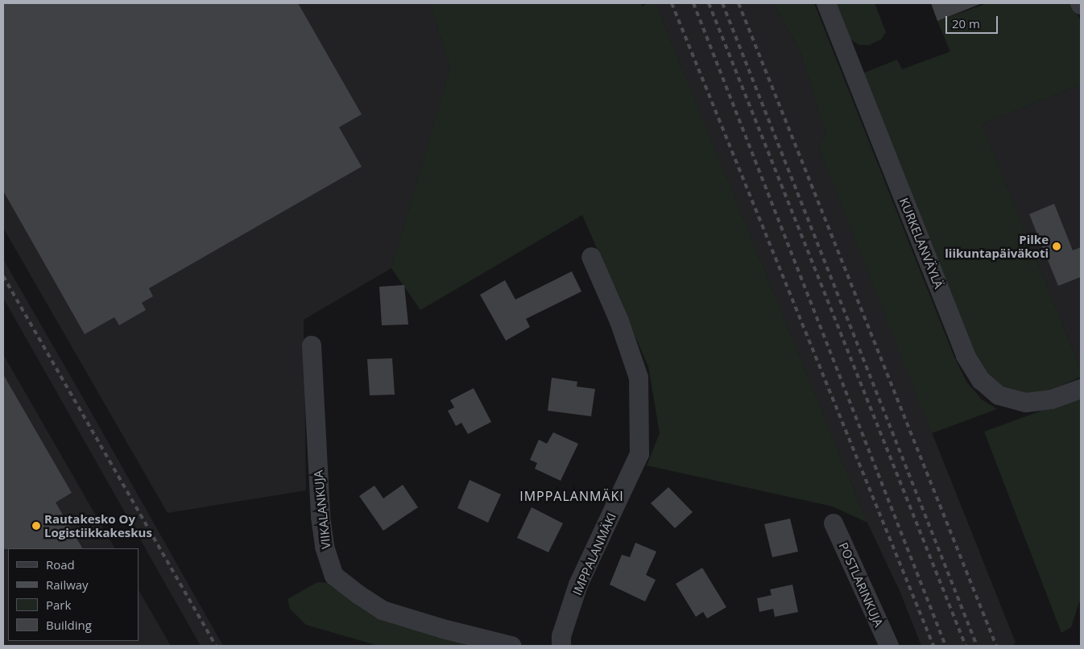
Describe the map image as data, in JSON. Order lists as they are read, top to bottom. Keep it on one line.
{"streets":{"street":["KURKELANVÄYLÄ","VIIKALANKUJA","IMPPALANMÄKI","POSTLARINKUJA"]},"districts":["IMPPALANMÄKI"],"places":["Pilke liikuntapäiväkoti","Rautakesko Oy Logistiikkakeskus"],"legend":["Road","Railway","Park","Building"],"scale_bar":"20 m"}
